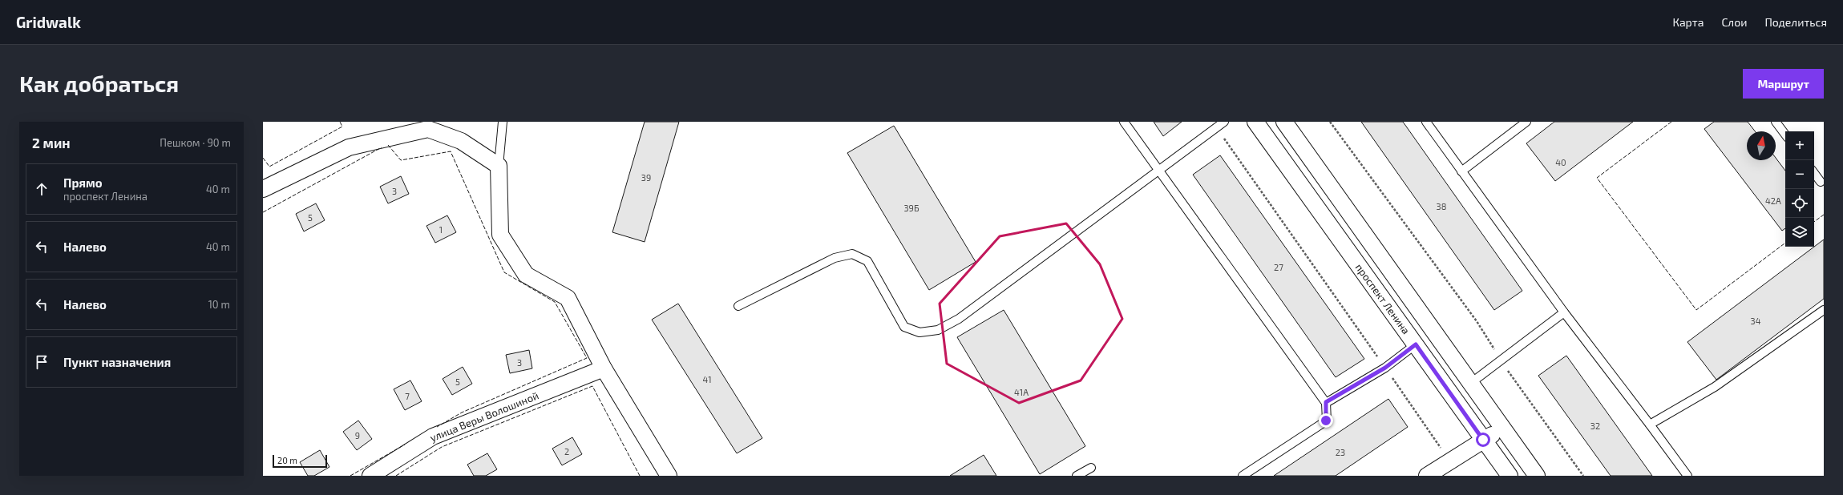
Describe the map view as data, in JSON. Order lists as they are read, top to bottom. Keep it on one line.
{"streets":{"street":["проспект Ленина","улица Веры Волошиной"]},"house_numbers":["40","39","3","42А","38","39Б","5","1","27","34","3","41","5","41А","7","32","9","2","23"],"scale_bar":"20 m","north":"top","page":{"header":"Gridwalk","nav":["Карта","Слои","Поделиться"],"buttons":"Маршрут","title":"Как добраться","heading":["2 мин","Пешком · 90 m"],"map_buttons":["+","−"],"list":[["Прямо","проспект Ленина","40 m"],["Налево","40 m"],["Налево","10 m"],"Пункт назначения"],"scale":"20 m"}}
